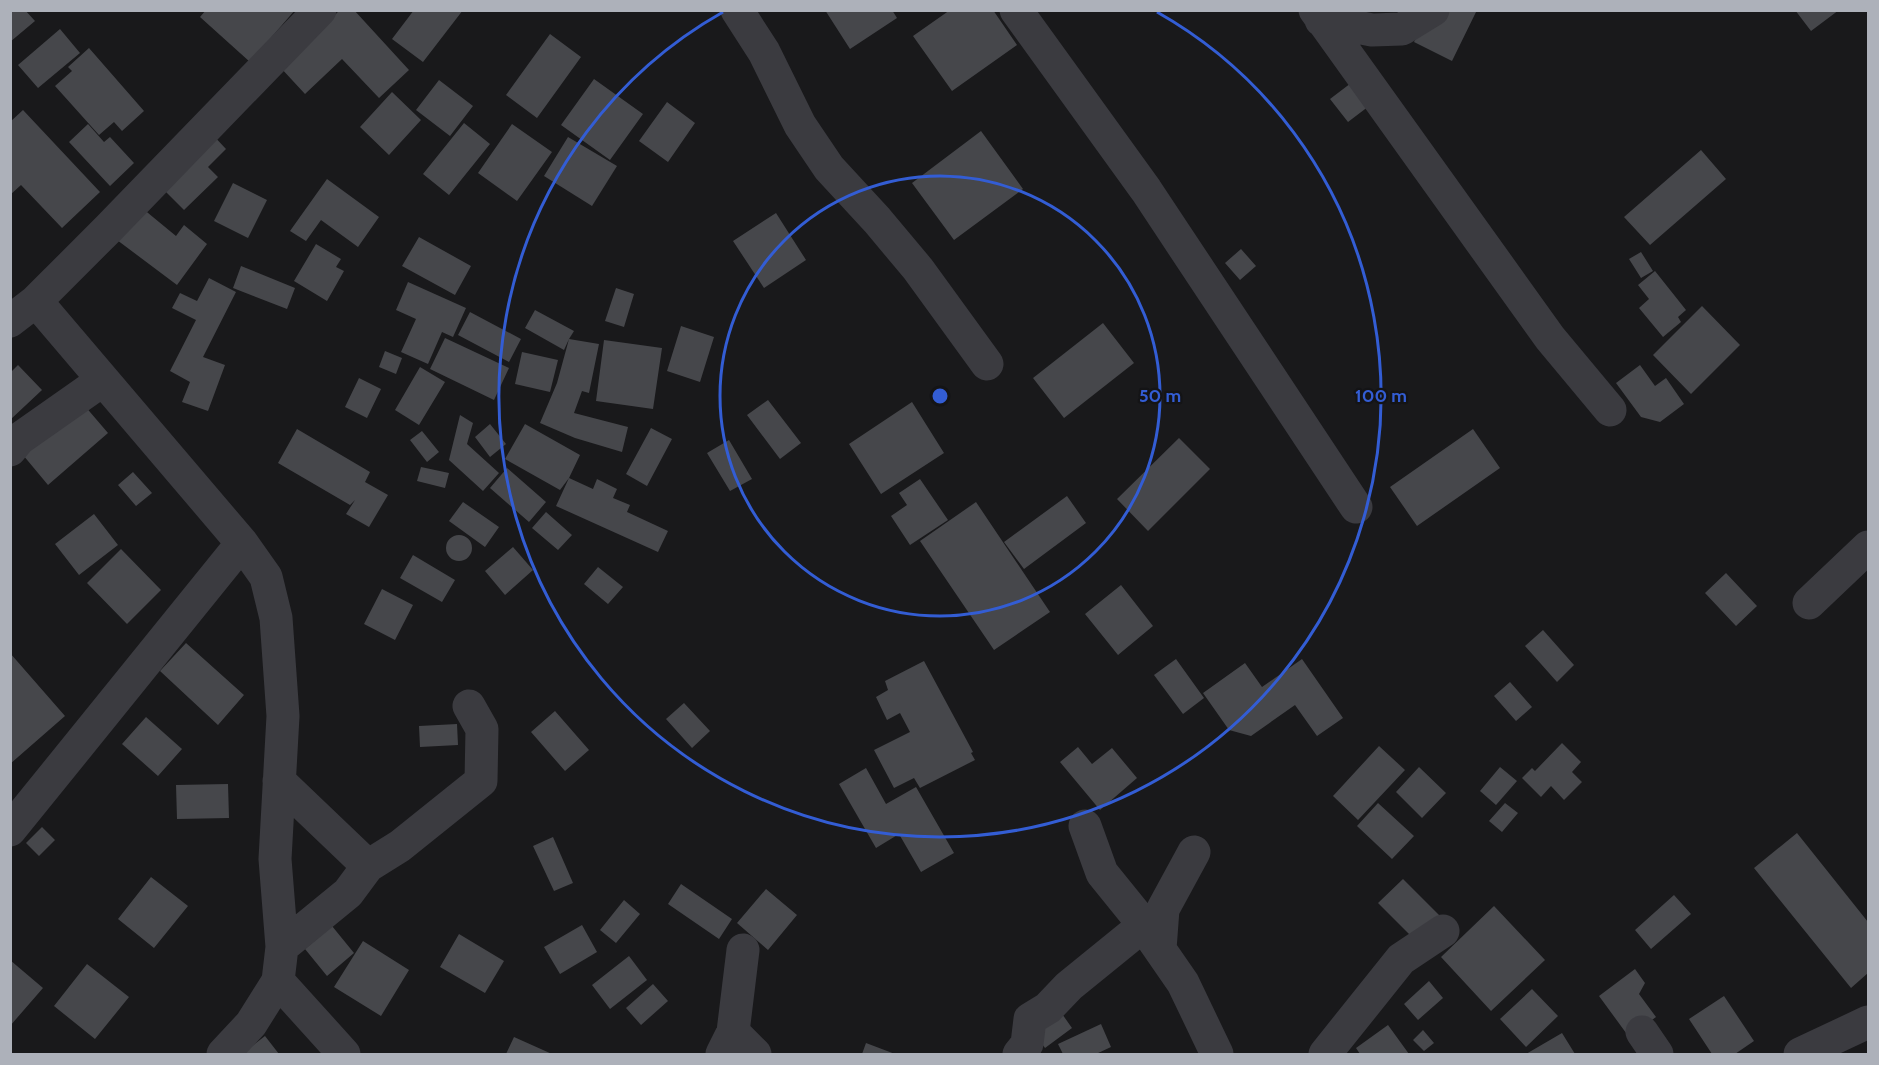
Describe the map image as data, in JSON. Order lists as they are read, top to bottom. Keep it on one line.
{"rings":["50 m","100 m"]}
